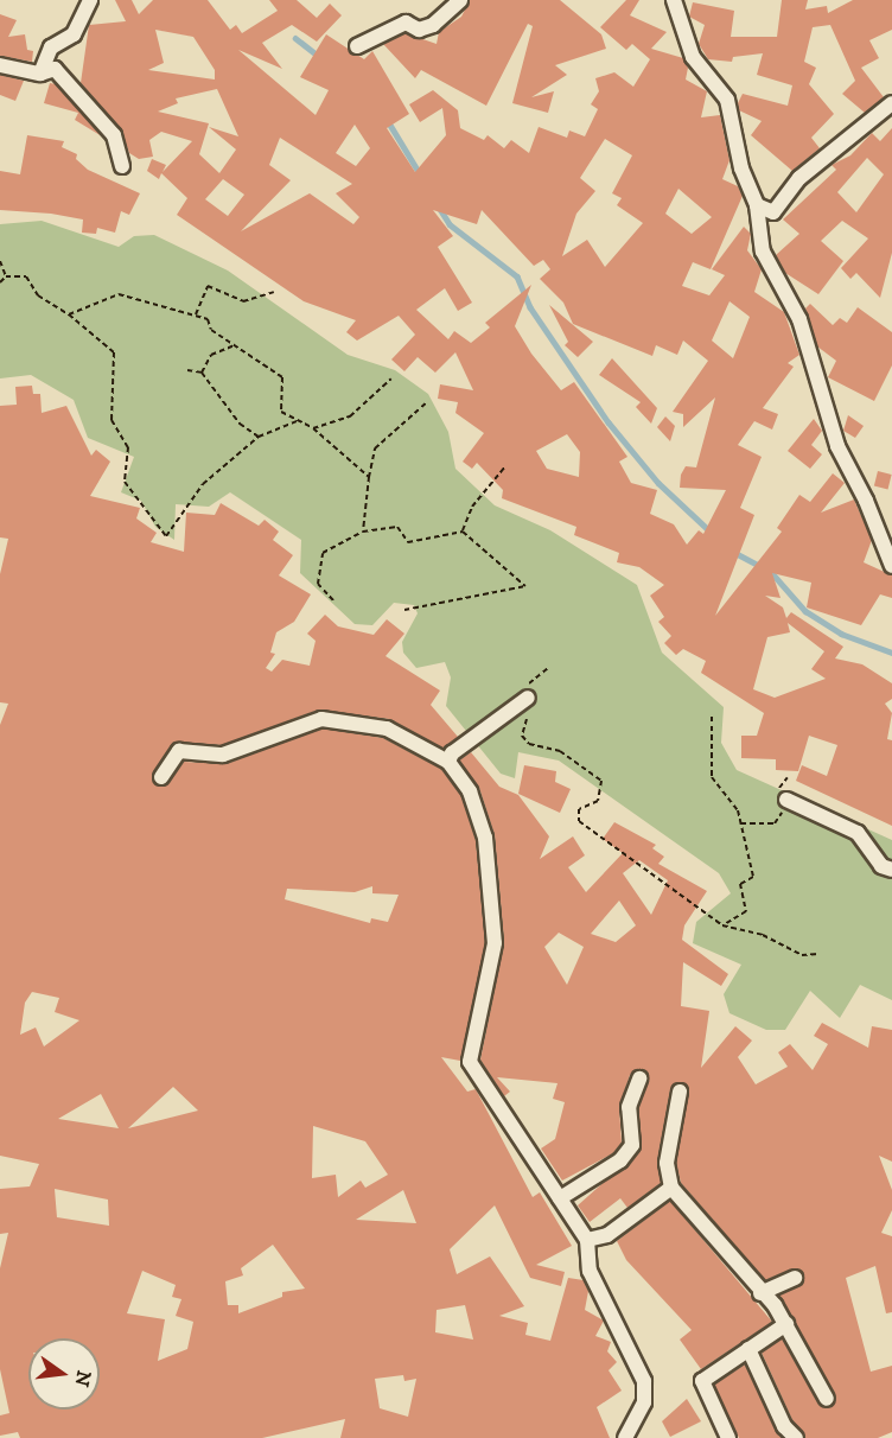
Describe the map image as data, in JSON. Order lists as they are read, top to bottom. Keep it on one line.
{"north":"right"}
